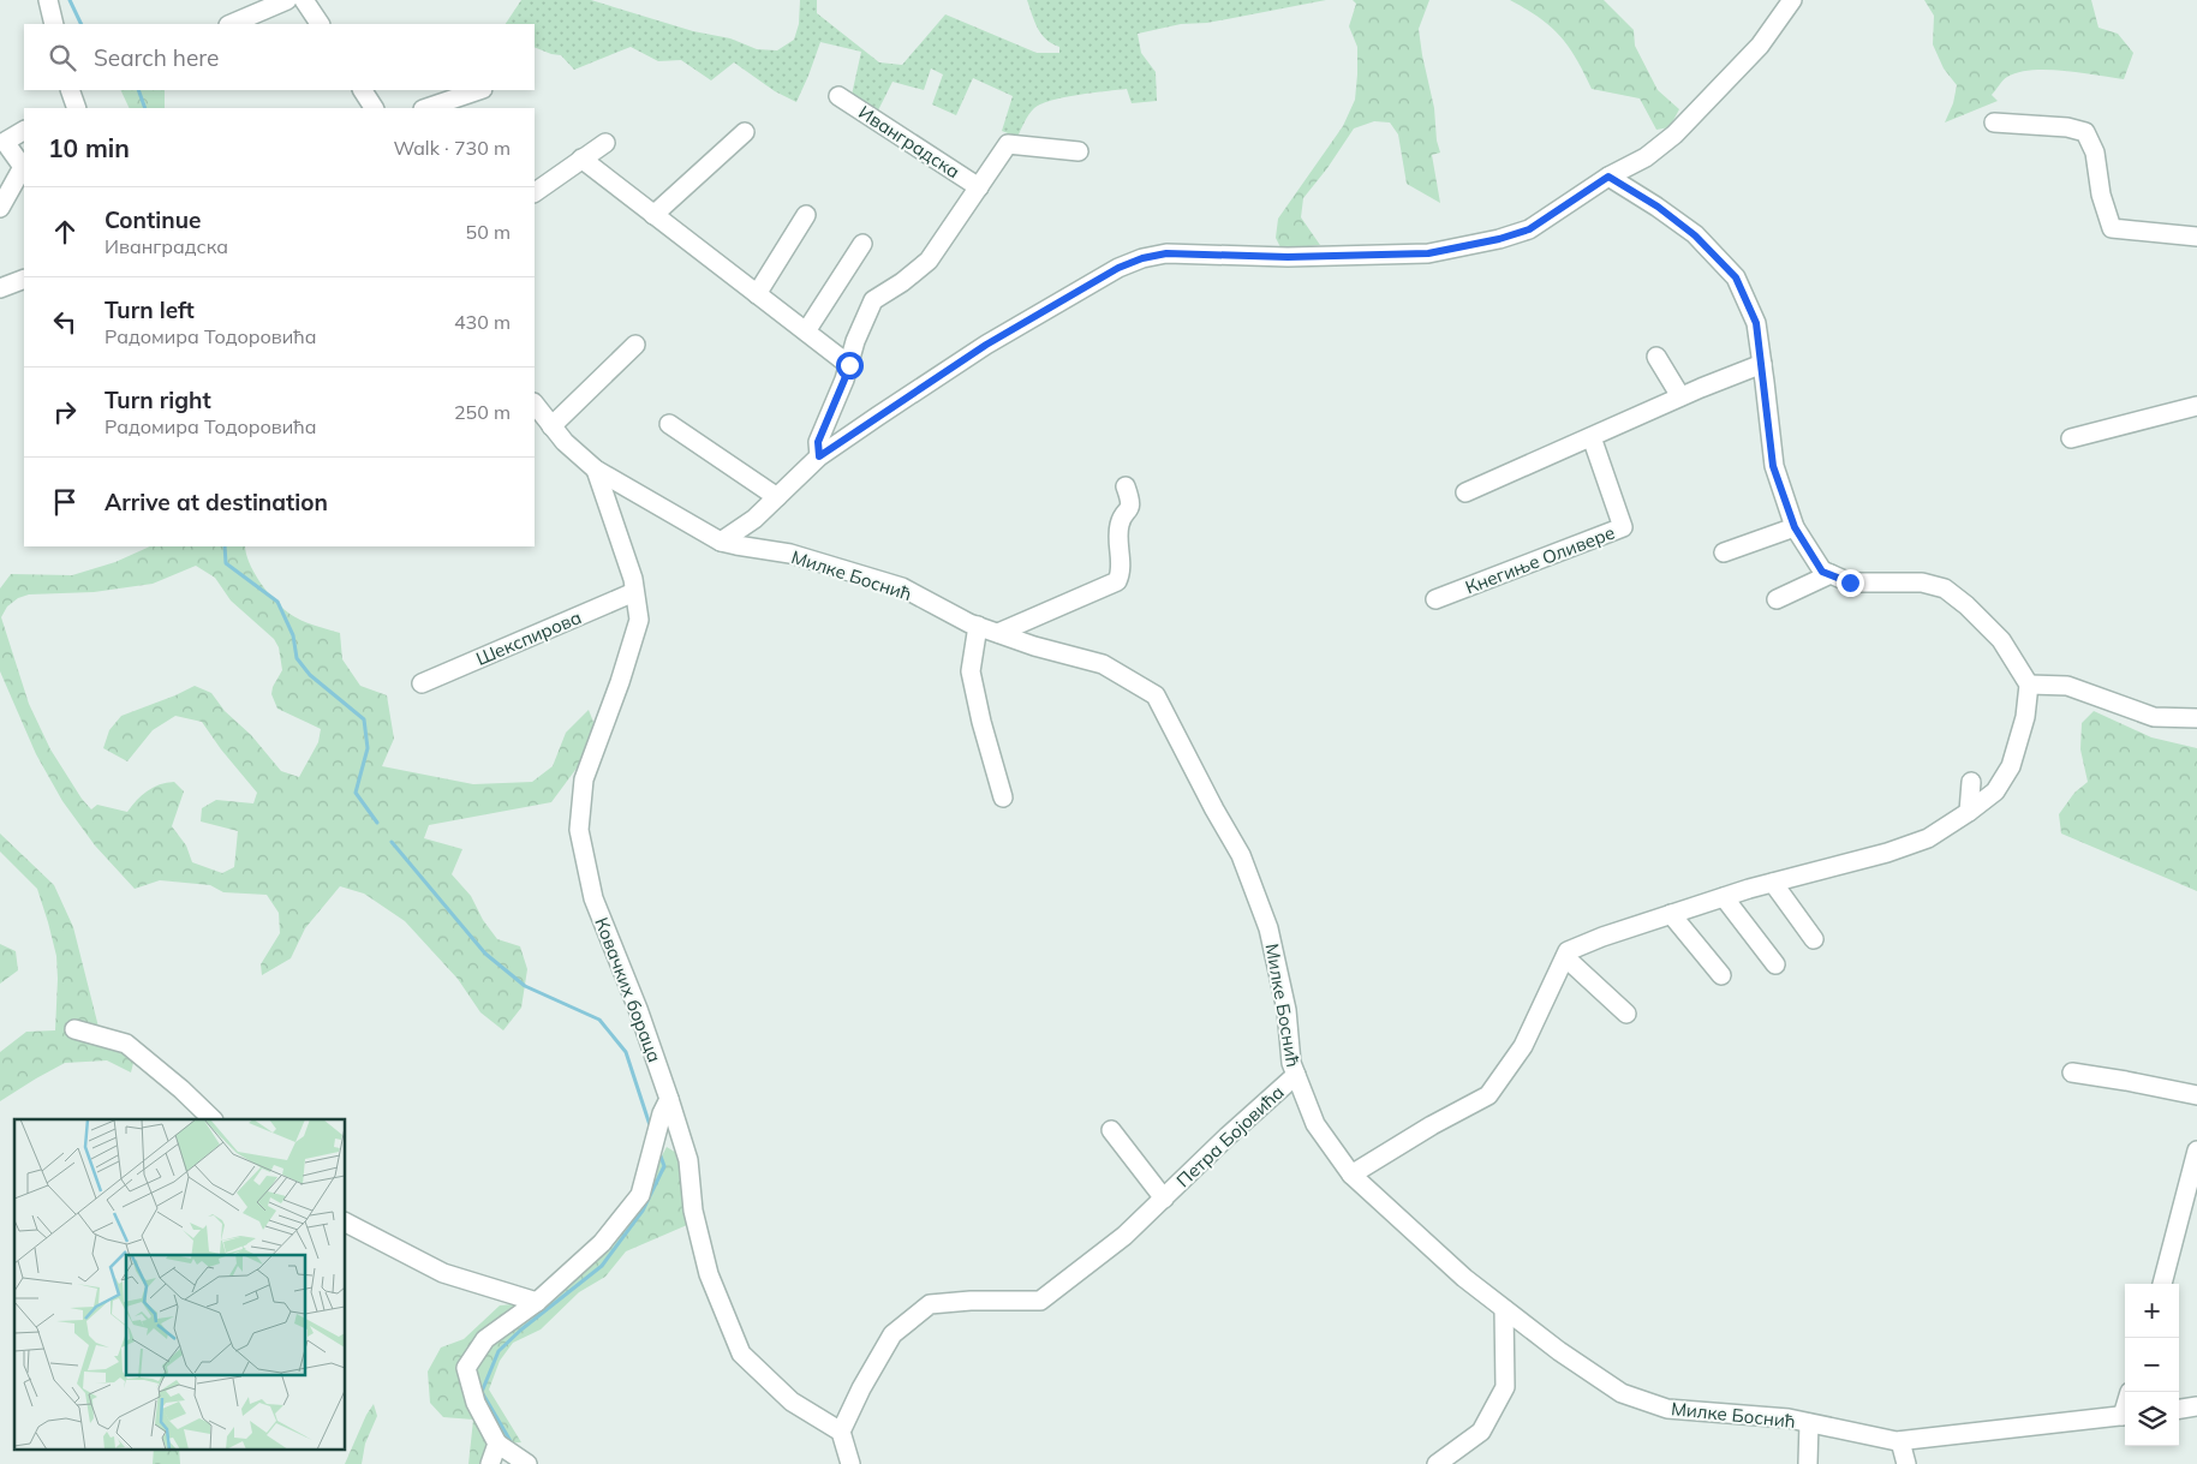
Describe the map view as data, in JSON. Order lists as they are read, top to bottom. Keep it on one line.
{"streets":{"street":["Иванградска","Кнегиње Оливере","Милке Боснић","Шекспирова","Ковачких бораца","Петра Бојовића"]},"crossings":[["Милке Боснић","Ковачких бораца"],["Милке Боснић","Петра Бојовића"],["Шекспирова","Ковачких бораца"],["Ковачких бораца","Петра Бојовића"]],"page":{"search":"Search here","heading":["10 min","Walk · 730 m"],"list":[["Continue","Иванградска","50 m"],["Turn left","Радомира Тодоровића","430 m"],["Turn right","Радомира Тодоровића","250 m"],"Arrive at destination"],"map_buttons":["+","−"]}}
